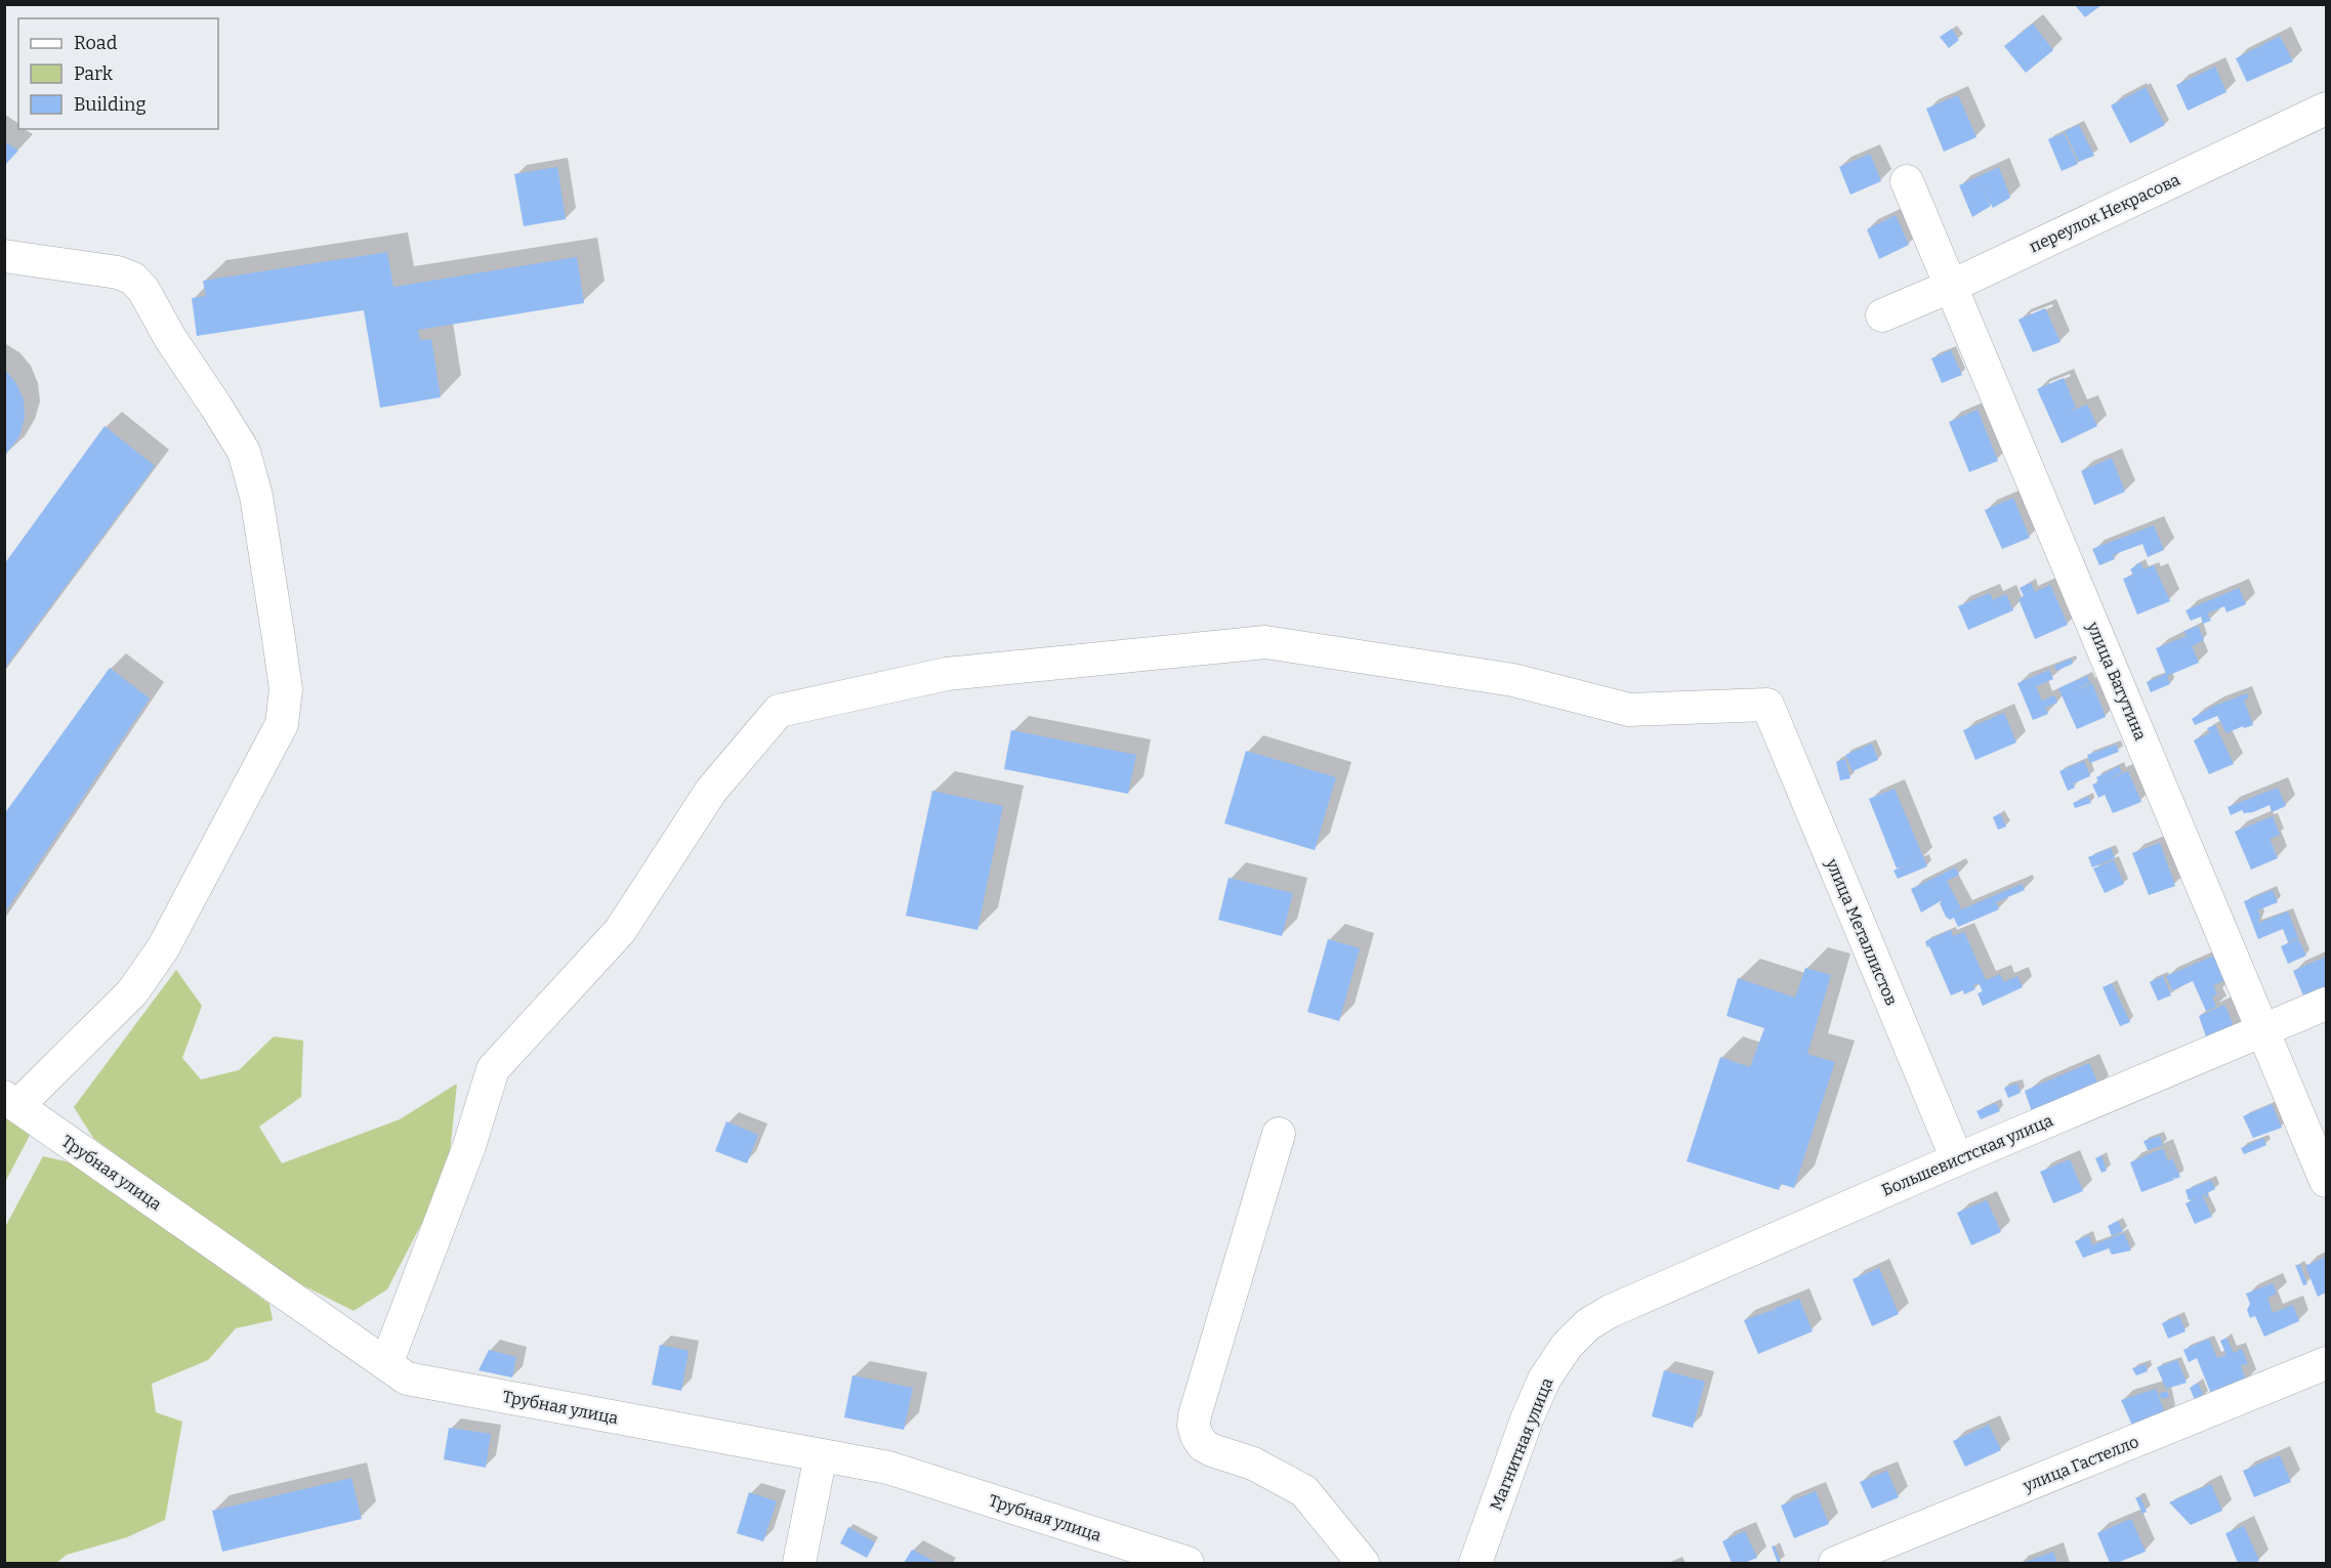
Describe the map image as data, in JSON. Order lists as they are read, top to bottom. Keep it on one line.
{"streets":{"street":["переулок Некрасова","улица Ватутина","улица Металлистов","Большевистская улица","Трубная улица","Магнитная улица","улица Гастелло"]},"crossings":[["переулок Некрасова","улица Ватутина"],["улица Ватутина","Большевистская улица"],["улица Металлистов","Большевистская улица"],["улица Металлистов","Трубная улица"],["Большевистская улица","Магнитная улица"]],"legend":["Road","Park","Building"]}
